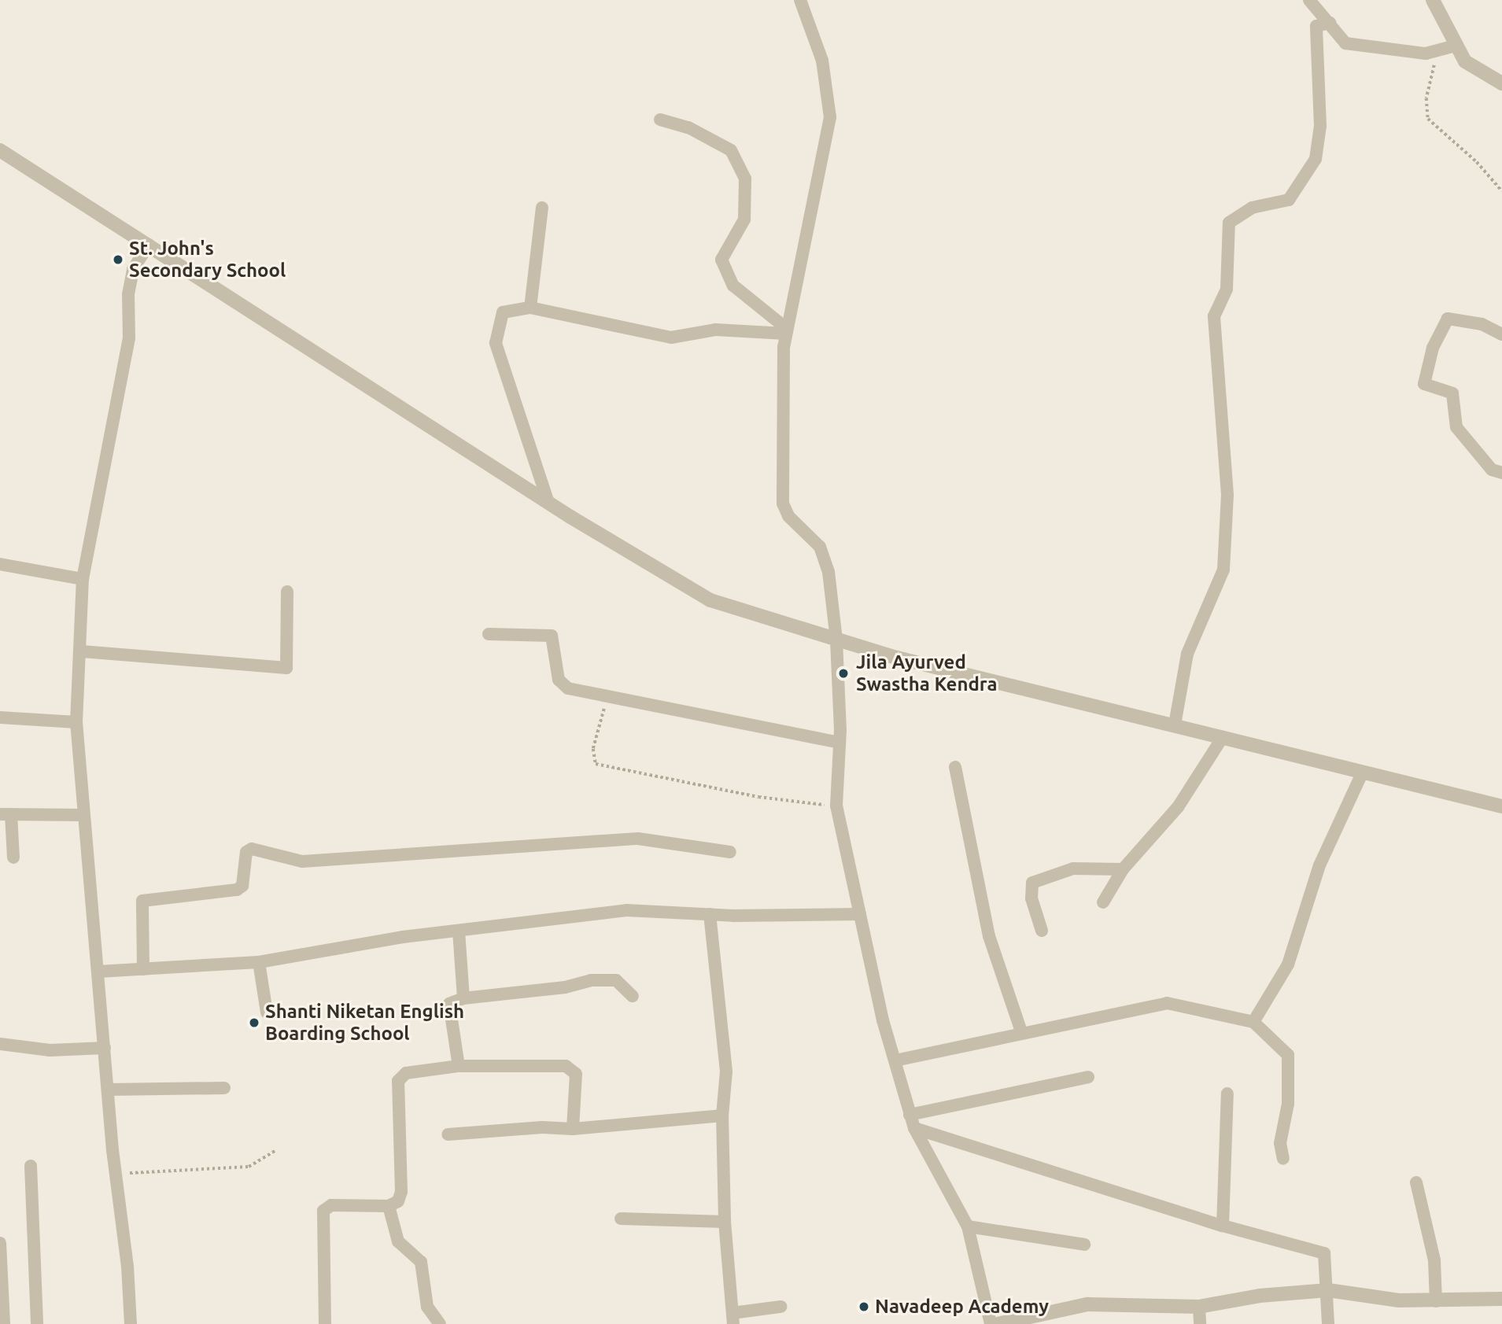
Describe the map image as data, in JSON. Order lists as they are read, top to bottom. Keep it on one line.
{"places":["St. John's Secondary School","Jila Ayurved Swastha Kendra","Shanti Niketan English Boarding School","Navadeep Academy"]}
